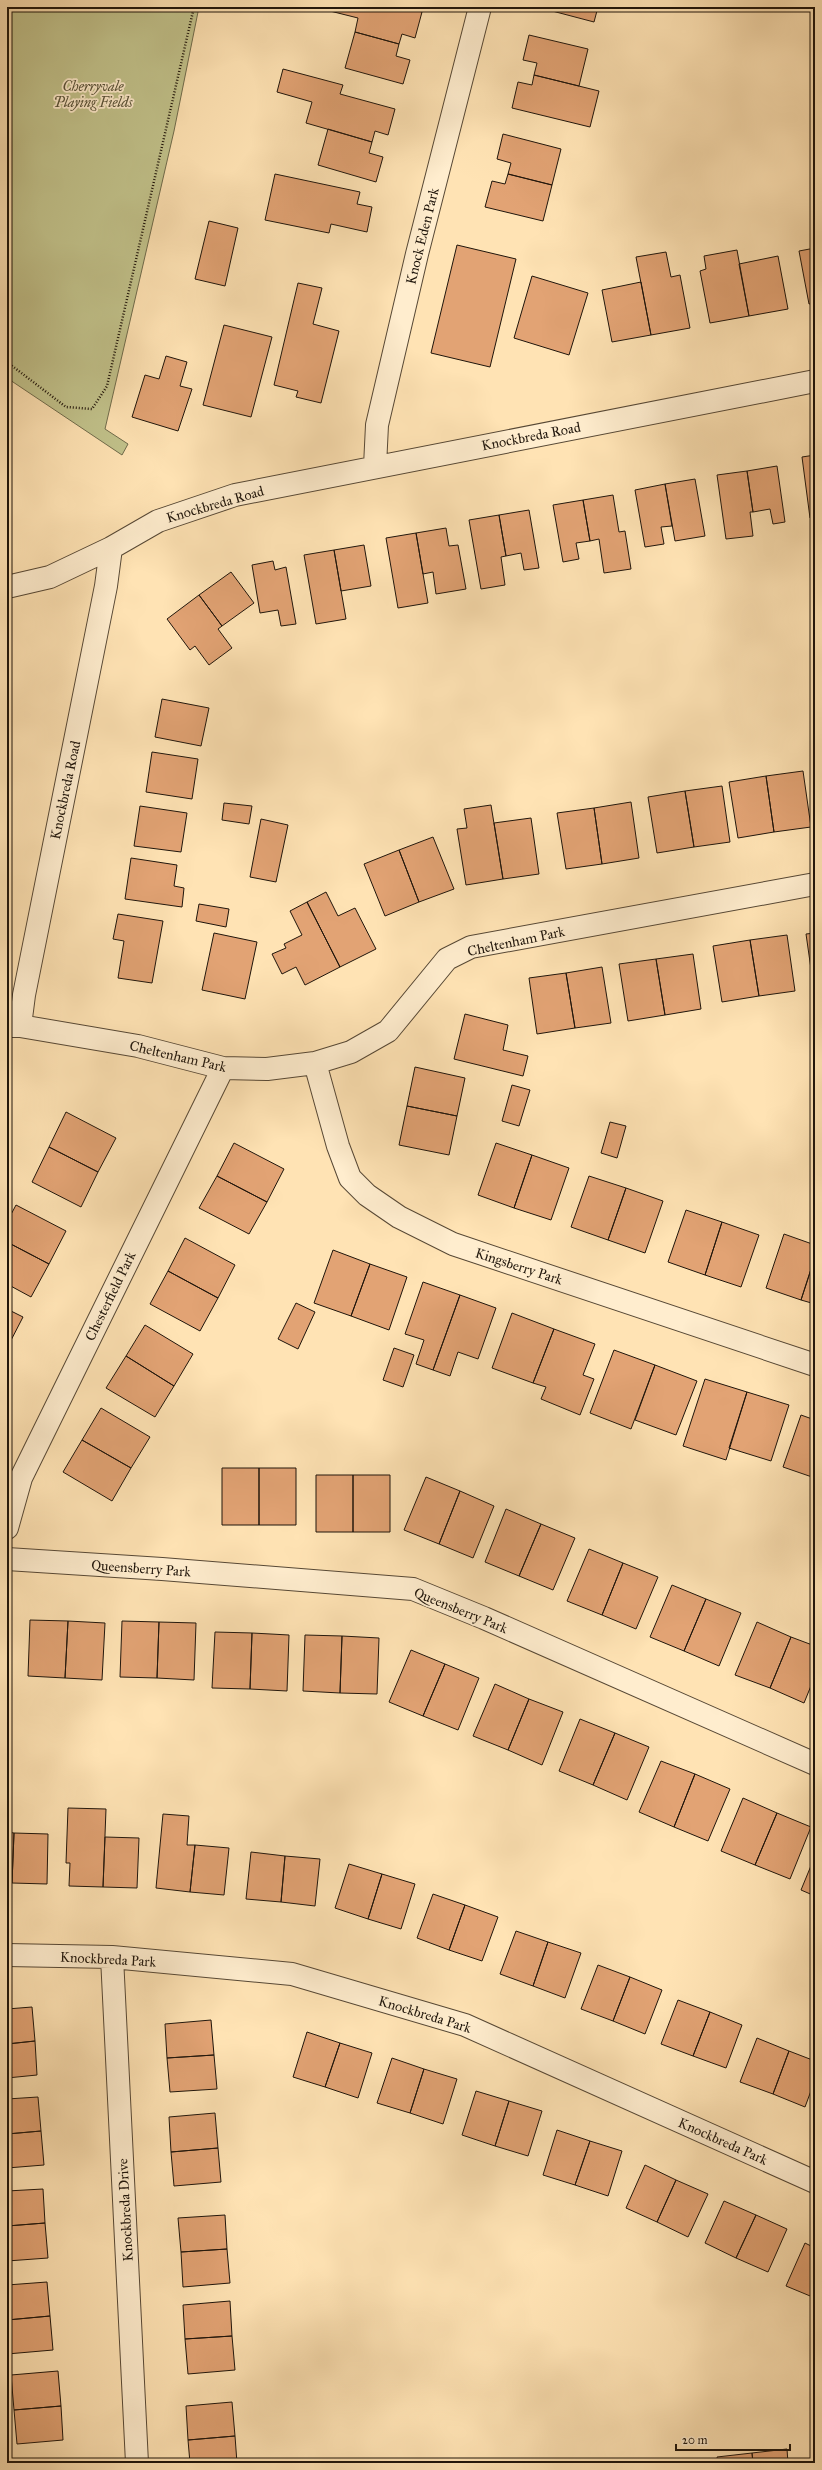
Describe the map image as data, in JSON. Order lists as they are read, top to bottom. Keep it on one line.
{"streets":{"street":["Knock Eden Park","Knockbreda Road","Cheltenham Park","Kingsberry Park","Chesterfield Park","Queensberry Park","Knockbreda Park","Knockbreda Drive"]},"crossings":[["Knock Eden Park","Knockbreda Road"],["Knockbreda Road","Cheltenham Park"],["Cheltenham Park","Kingsberry Park"],["Cheltenham Park","Chesterfield Park"],["Knockbreda Park","Knockbreda Drive"]],"parks":["Cherryvale Playing Fields"],"scale_bar":"20 m"}
